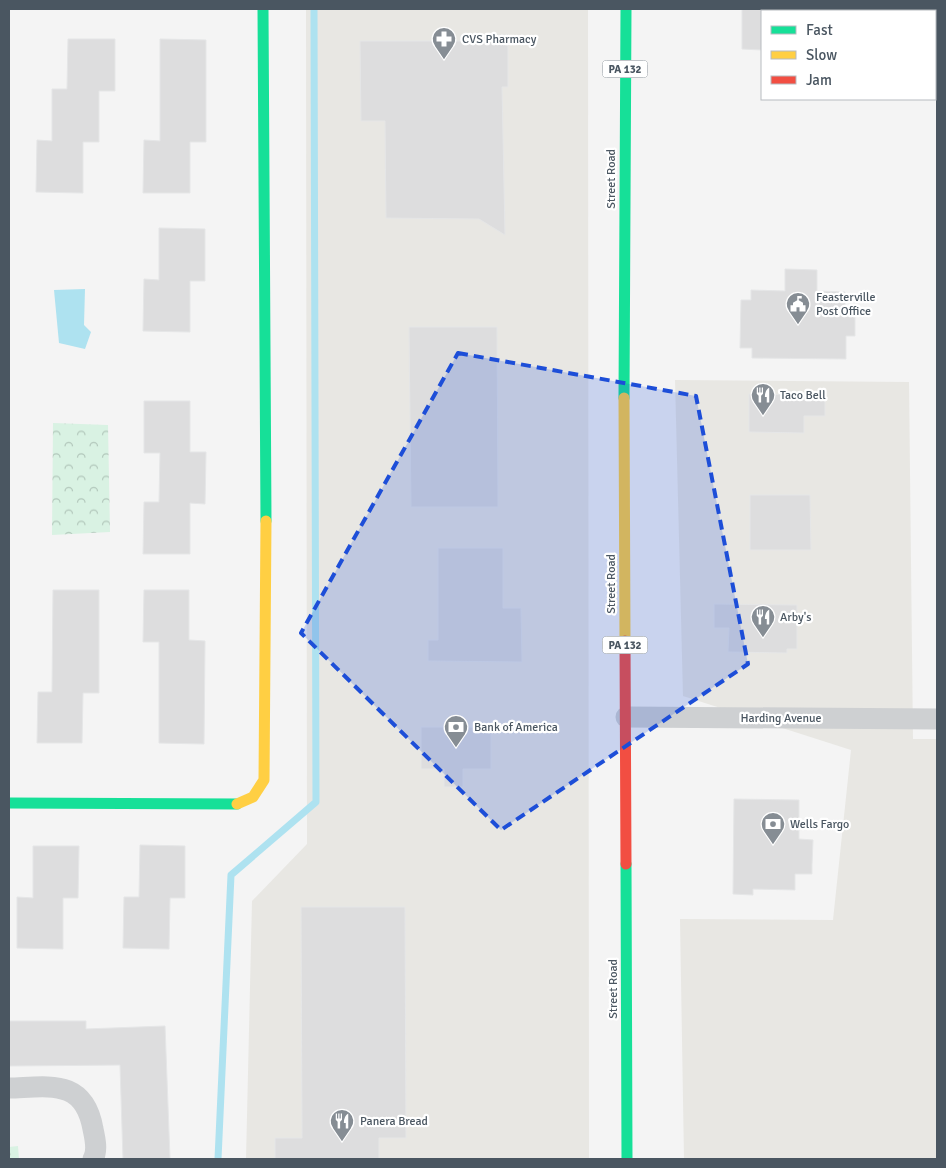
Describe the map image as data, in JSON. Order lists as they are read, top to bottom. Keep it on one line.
{"streets":{"main road":["PA 132","Street Road"],"street":["Harding Avenue"]},"crossings":[["Street Road","Harding Avenue"]],"places":{"pharmacy":["CVS Pharmacy"],"public building":["Feasterville Post Office"],"restaurant":["Taco Bell","Arby's","Panera Bread"],"bank":["Bank of America","Wells Fargo"]},"legend":["Fast","Slow","Jam"]}
